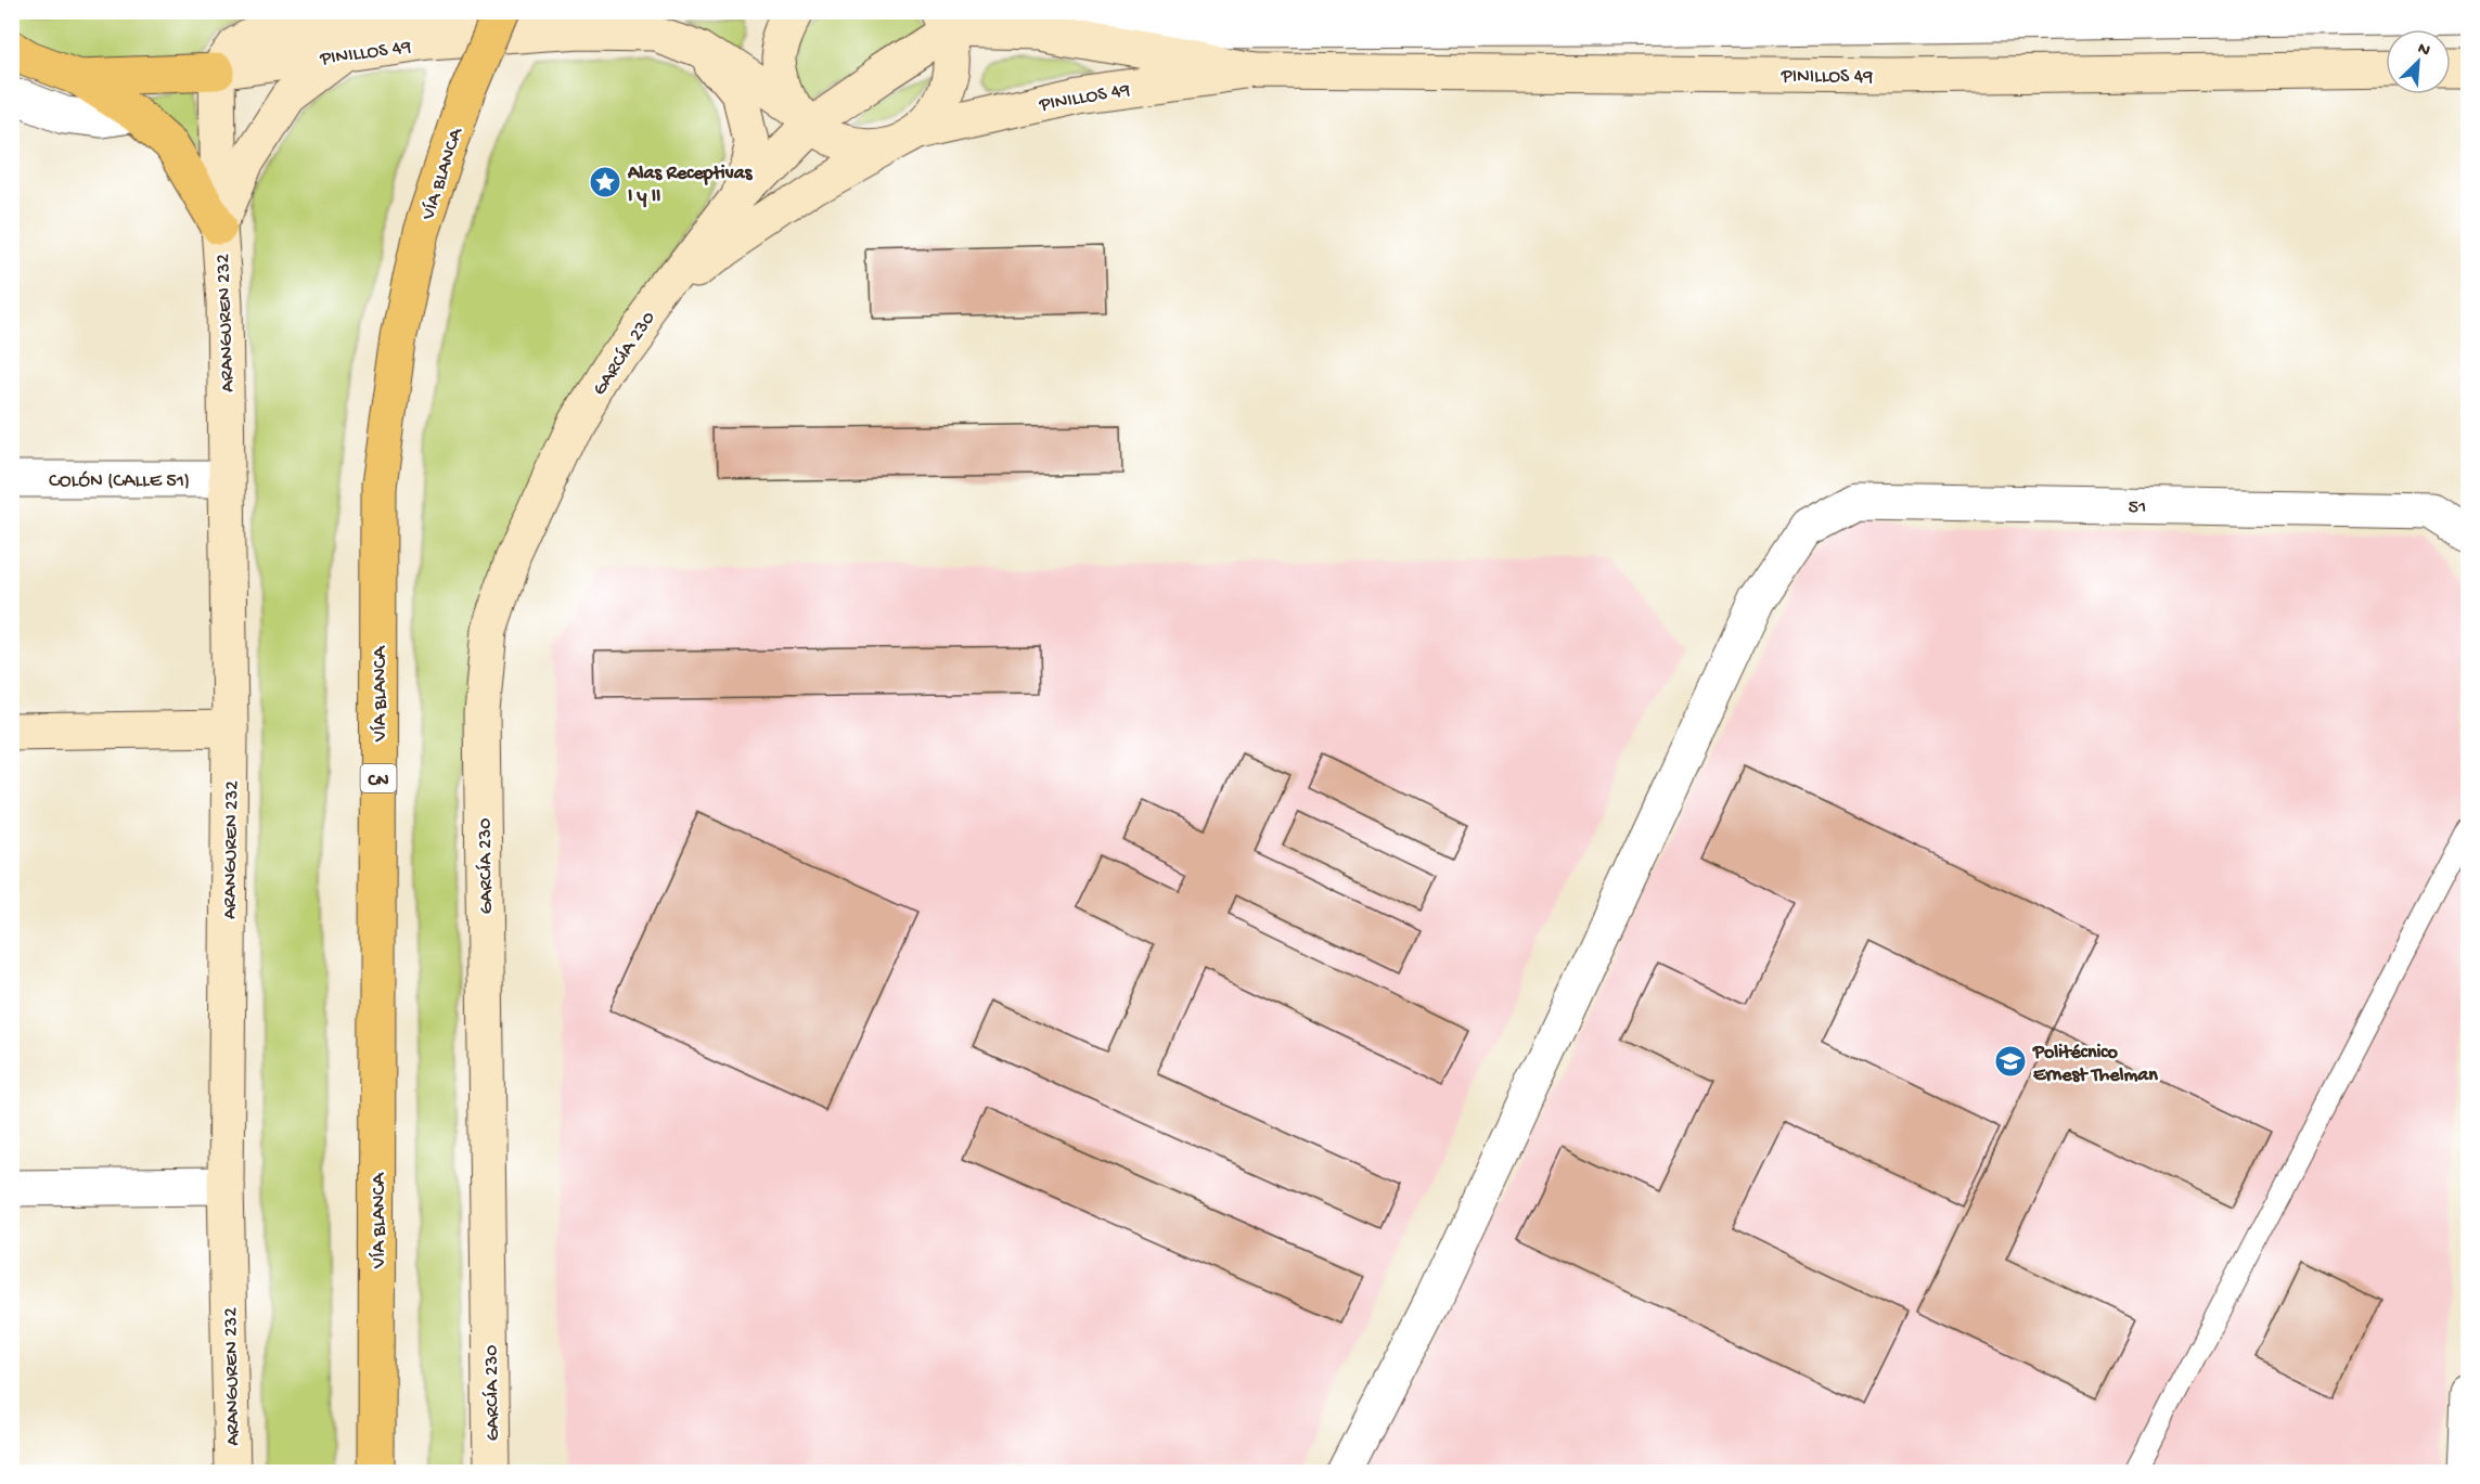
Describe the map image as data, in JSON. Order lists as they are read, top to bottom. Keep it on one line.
{"streets":{"highway":["VÍA BLANCA","CN"],"main road":["PINILLOS 49","ARANGUREN 232","GARCÍA 230"],"street":["COLÓN (CALLE 51)","51"]},"crossings":[["PINILLOS 49","VÍA BLANCA"],["PINILLOS 49","ARANGUREN 232"],["PINILLOS 49","GARCÍA 230"],["ARANGUREN 232","COLÓN (CALLE 51)"]],"places":{"place":["Alas Receptivas I y II"],"school or university":["Politécnico Ernest Thelman"]},"north":"top right"}
